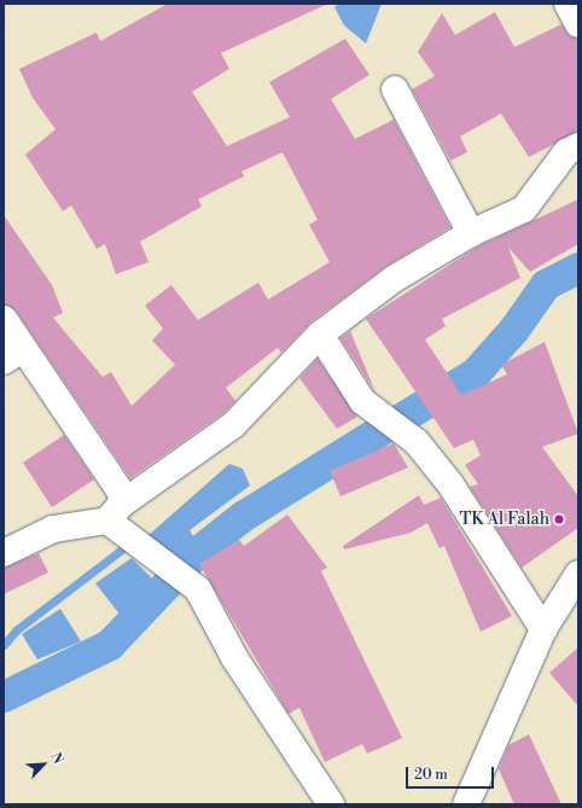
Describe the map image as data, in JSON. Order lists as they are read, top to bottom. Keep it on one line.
{"places":["TK Al Falah"],"scale_bar":"20 m","north":"top right"}
